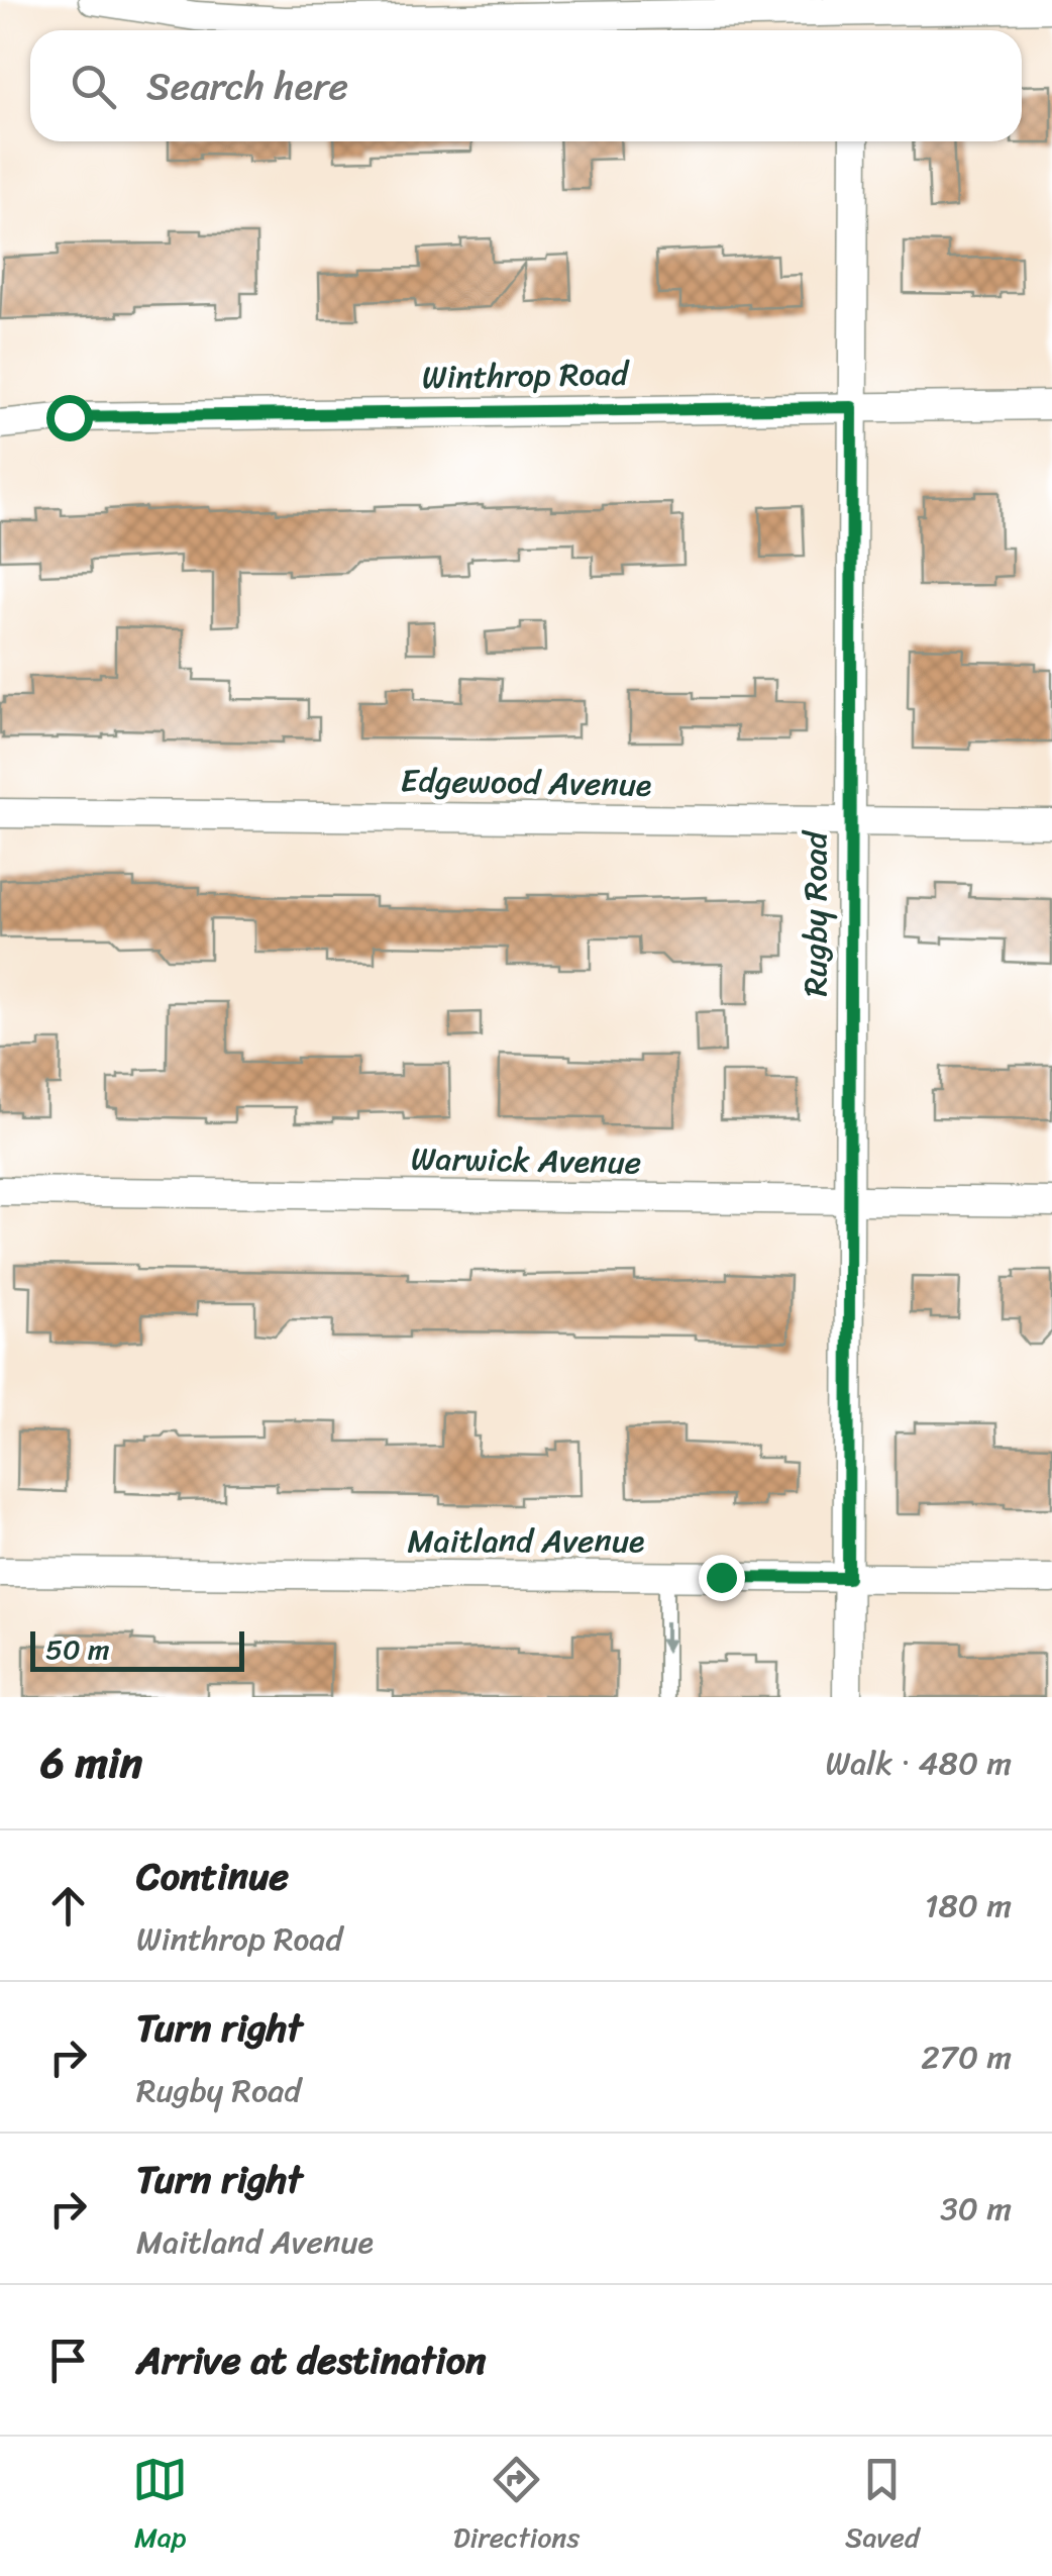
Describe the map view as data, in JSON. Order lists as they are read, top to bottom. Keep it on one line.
{"streets":{"street":["Winthrop Road","Edgewood Avenue","Rugby Road","Warwick Avenue","Maitland Avenue"]},"crossings":[["Winthrop Road","Rugby Road"],["Edgewood Avenue","Rugby Road"],["Rugby Road","Warwick Avenue"],["Rugby Road","Maitland Avenue"]],"scale_bar":"50 m","page":{"search":"Search here","scale":"50 m","heading":["6 min","Walk · 480 m"],"list":[["Continue","Winthrop Road","180 m"],["Turn right","Rugby Road","270 m"],["Turn right","Maitland Avenue","30 m"],"Arrive at destination"],"nav":["Map","Directions","Saved"]}}
